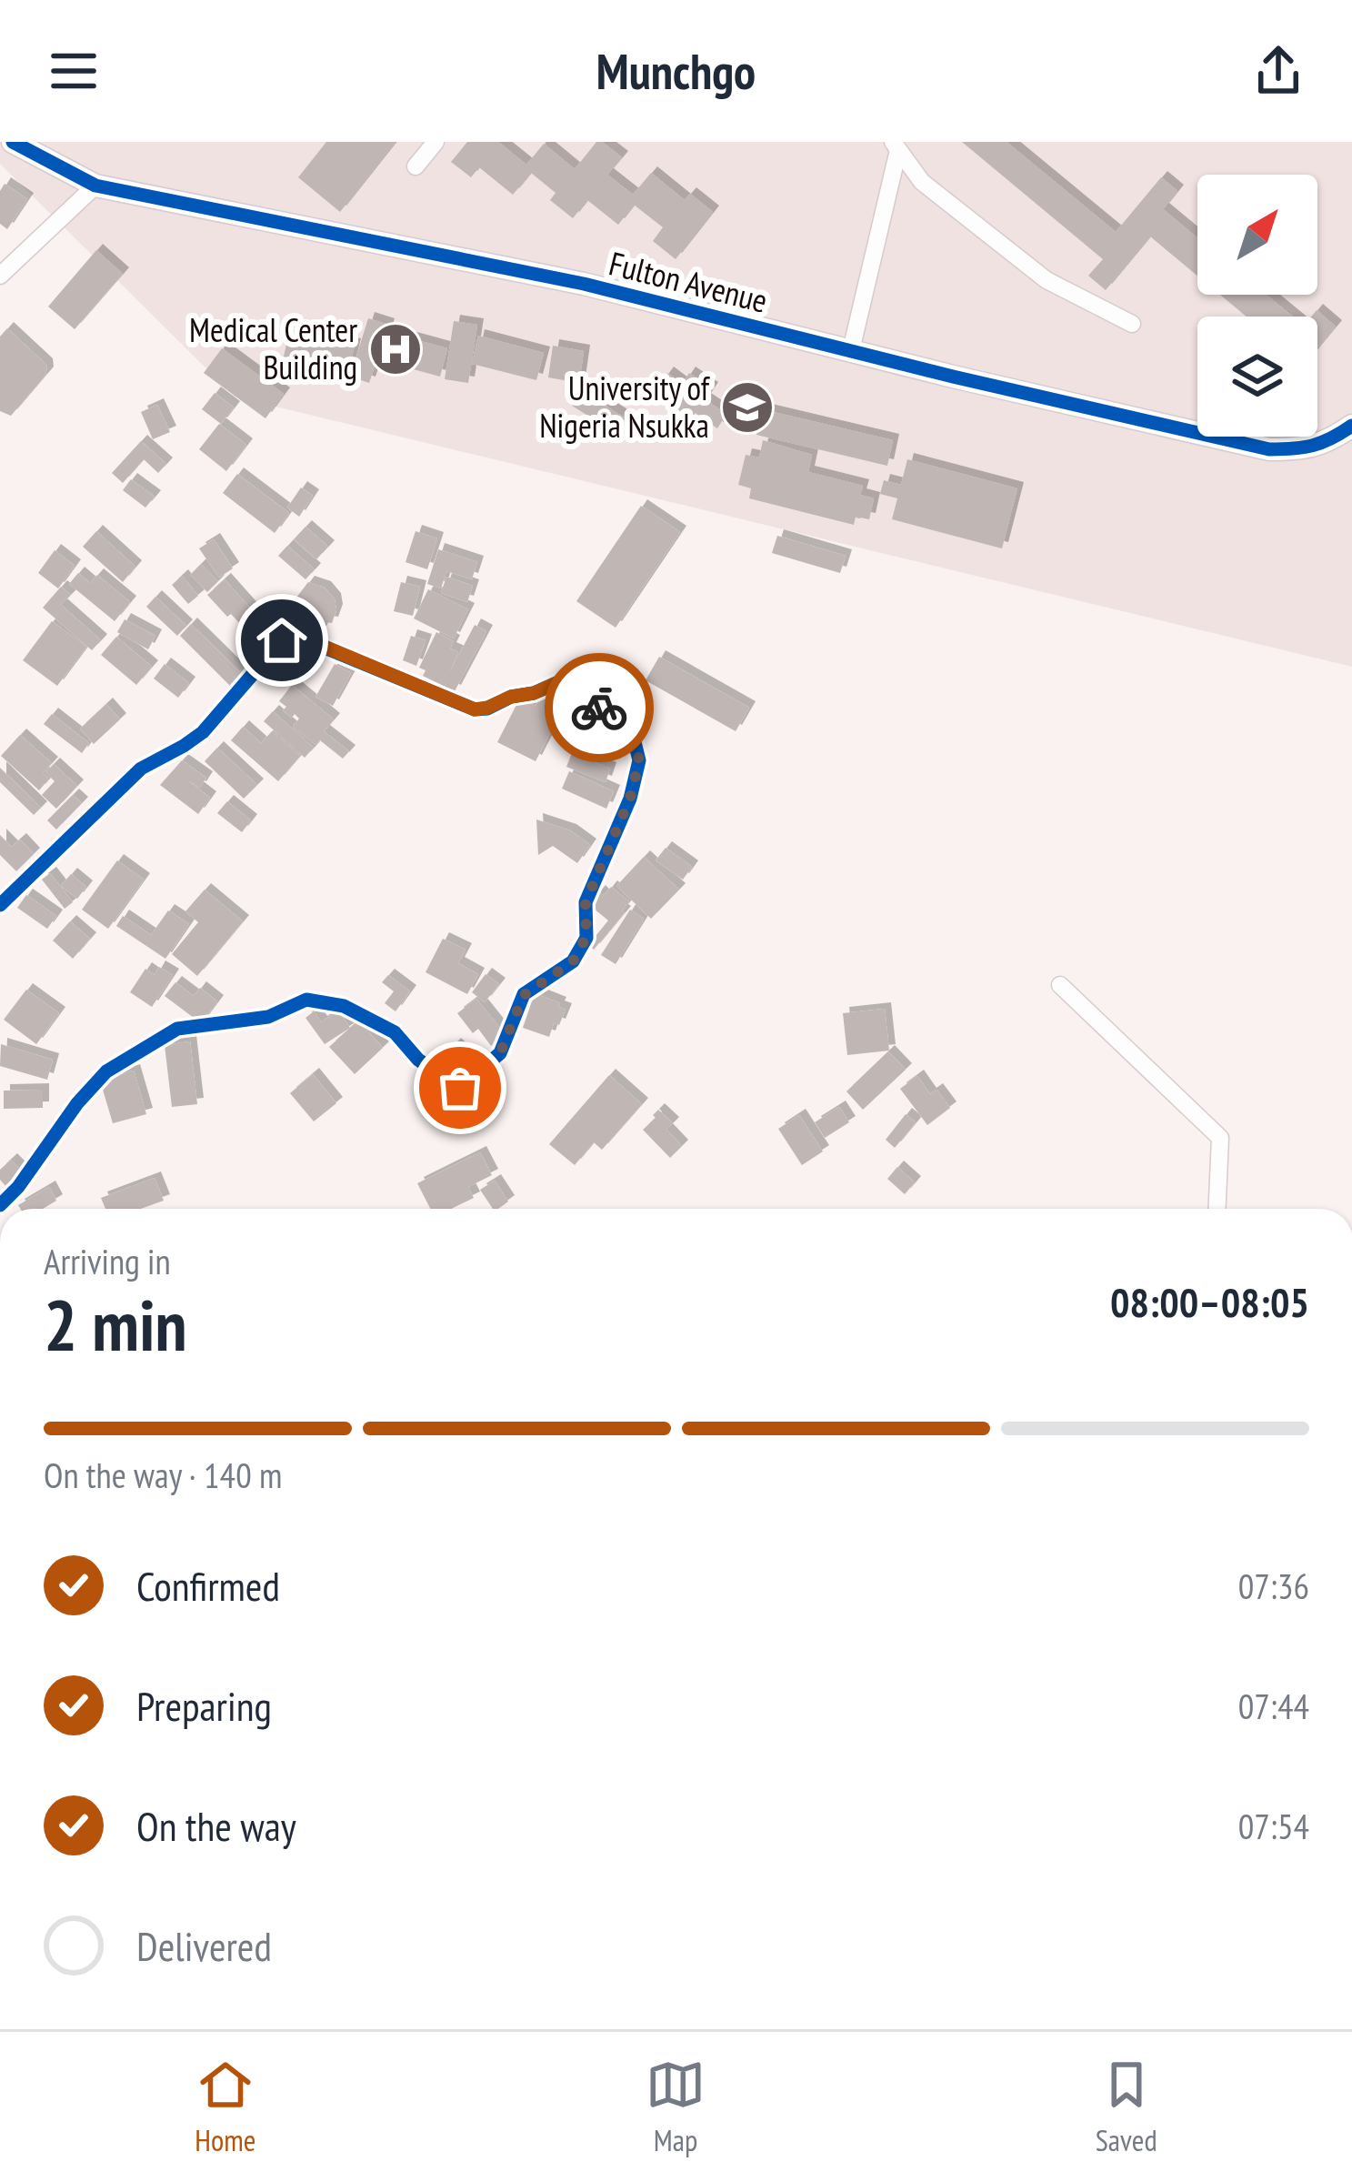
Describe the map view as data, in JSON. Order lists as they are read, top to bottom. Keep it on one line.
{"streets":{"street":["Fulton Avenue"]},"places":{"hospital":["Medical Center Building"],"school or university":["University of Nigeria Nsukka"]},"north":"top right","page":{"header":"Munchgo","heading":["2 min","Arriving in","08:00–08:05"],"bar":"On the way · 140 m","list":[["Confirmed","07:36"],["Preparing","07:44"],["On the way","07:54"],"Delivered"],"tabs":["Home","Map","Saved"]}}
